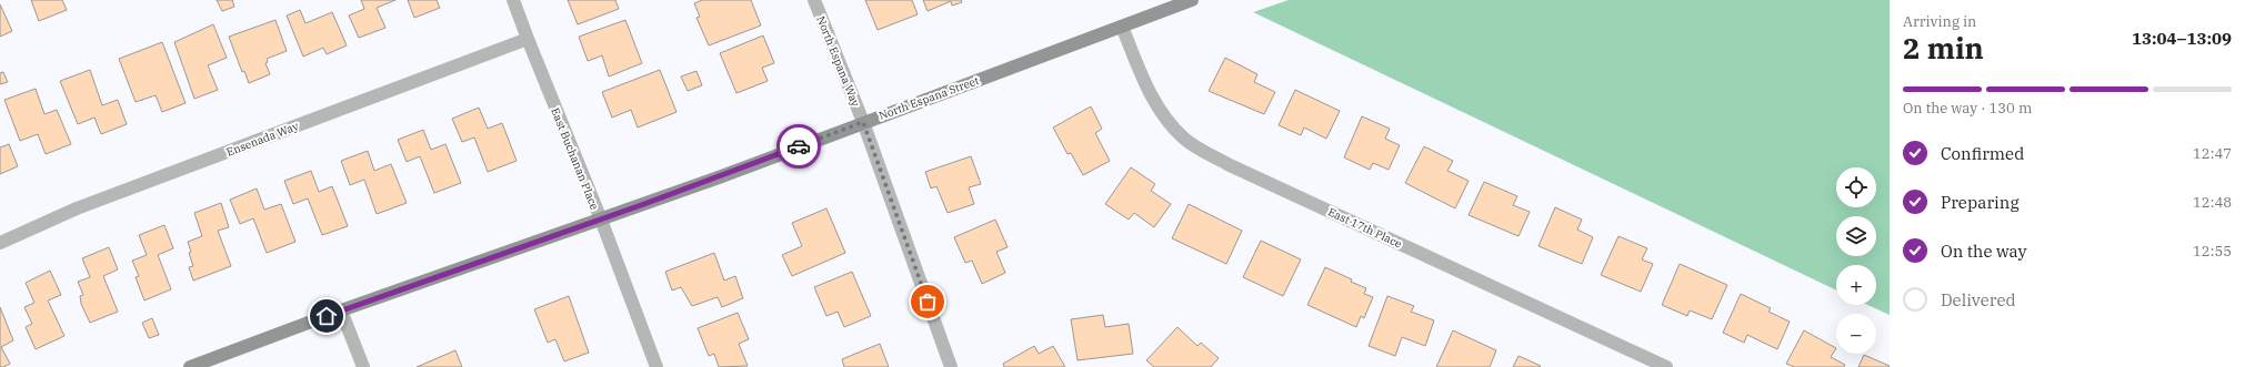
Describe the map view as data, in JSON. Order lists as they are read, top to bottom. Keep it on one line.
{"streets":{"street":["North Espana Way","North Espana Street","Ensenada Way","East Buchanan Place","East 17th Place"]},"crossings":[["North Espana Way","North Espana Street"],["North Espana Street","East Buchanan Place"],["North Espana Street","East 17th Place"],["Ensenada Way","East Buchanan Place"]],"page":{"heading":["2 min","Arriving in","13:04–13:09"],"bar":"On the way · 130 m","list":[["Confirmed","12:47"],["Preparing","12:48"],["On the way","12:55"],"Delivered"],"map_buttons":["+","−"]}}
